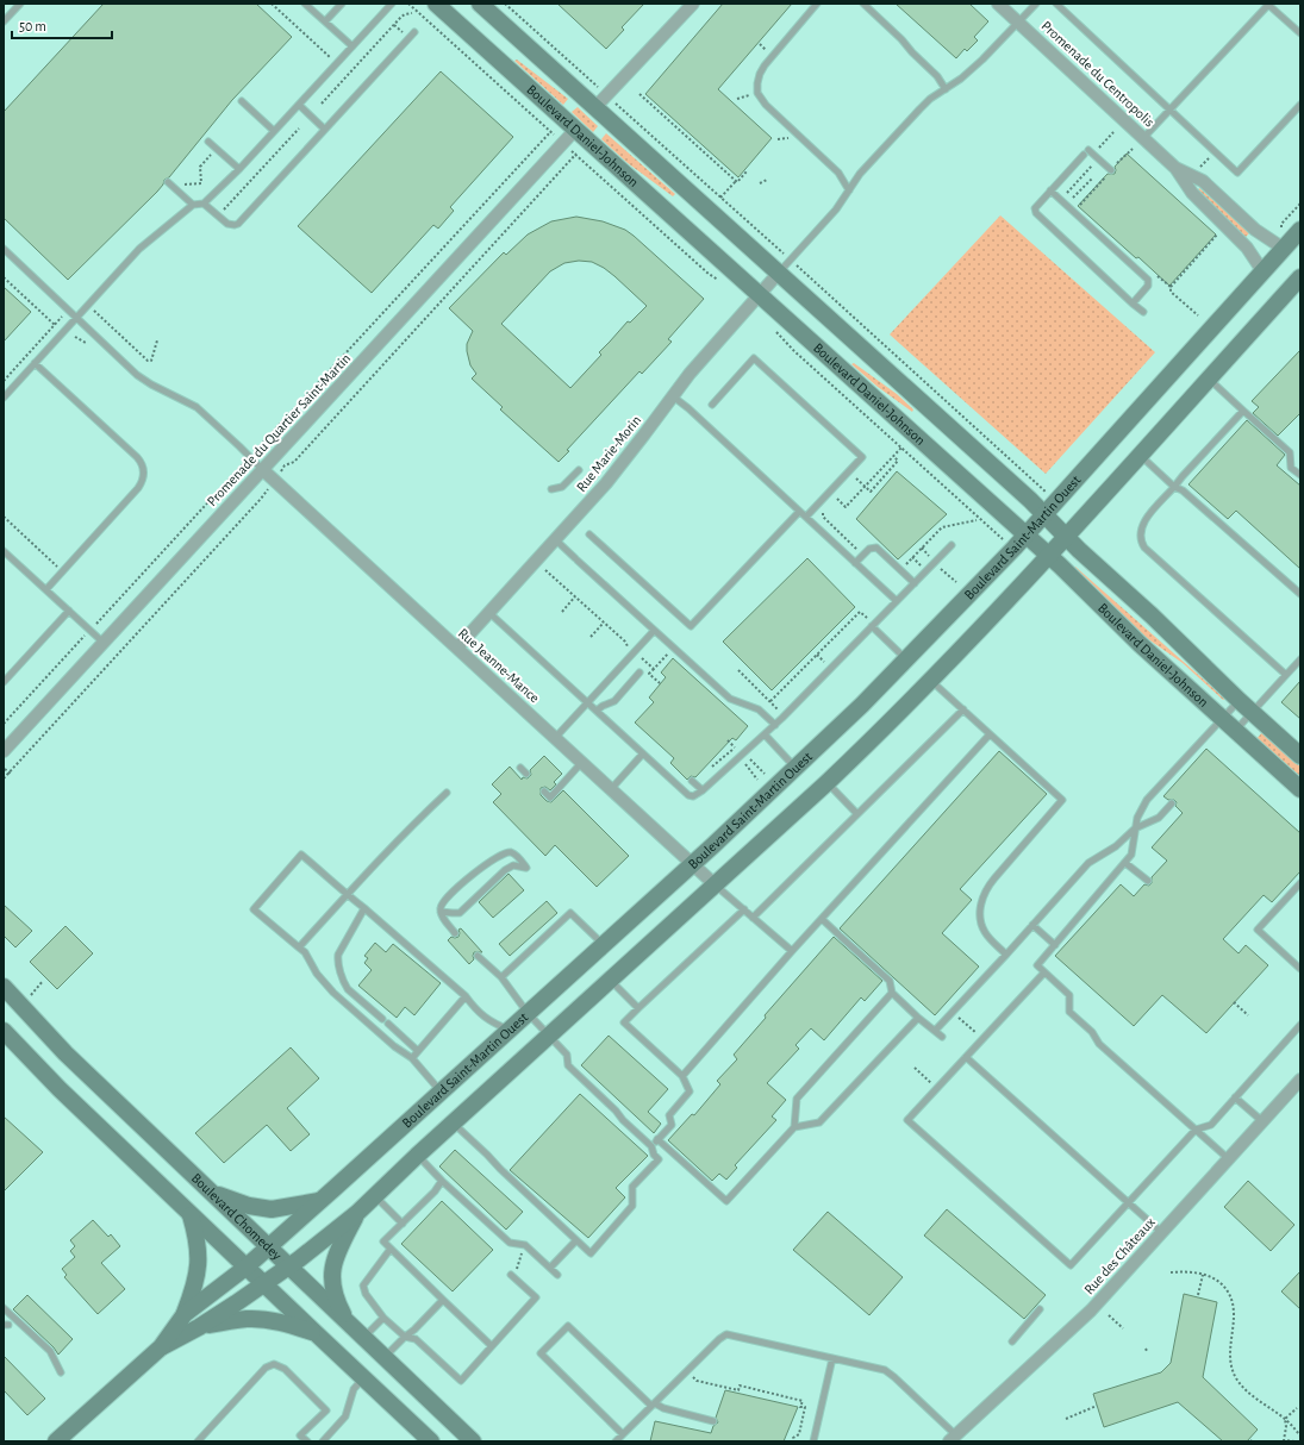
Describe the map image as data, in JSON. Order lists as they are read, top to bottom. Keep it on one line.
{"streets":{"main road":["Boulevard Daniel-Johnson","Boulevard Saint-Martin Ouest","Boulevard Chomedey"],"street":["Promenade du Centropolis","Promenade du Quartier Saint-Martin","Rue Marie-Morin","Rue Jeanne-Mance","Rue des Châteaux"]},"crossings":[["Promenade du Centropolis","Boulevard Saint-Martin Ouest"],["Boulevard Daniel-Johnson","Promenade du Quartier Saint-Martin"],["Boulevard Daniel-Johnson","Rue Marie-Morin"],["Boulevard Daniel-Johnson","Boulevard Saint-Martin Ouest"],["Promenade du Quartier Saint-Martin","Rue Jeanne-Mance"],["Rue Marie-Morin","Rue Jeanne-Mance"],["Boulevard Saint-Martin Ouest","Rue Jeanne-Mance"],["Boulevard Saint-Martin Ouest","Boulevard Chomedey"]],"scale_bar":"50 m"}
